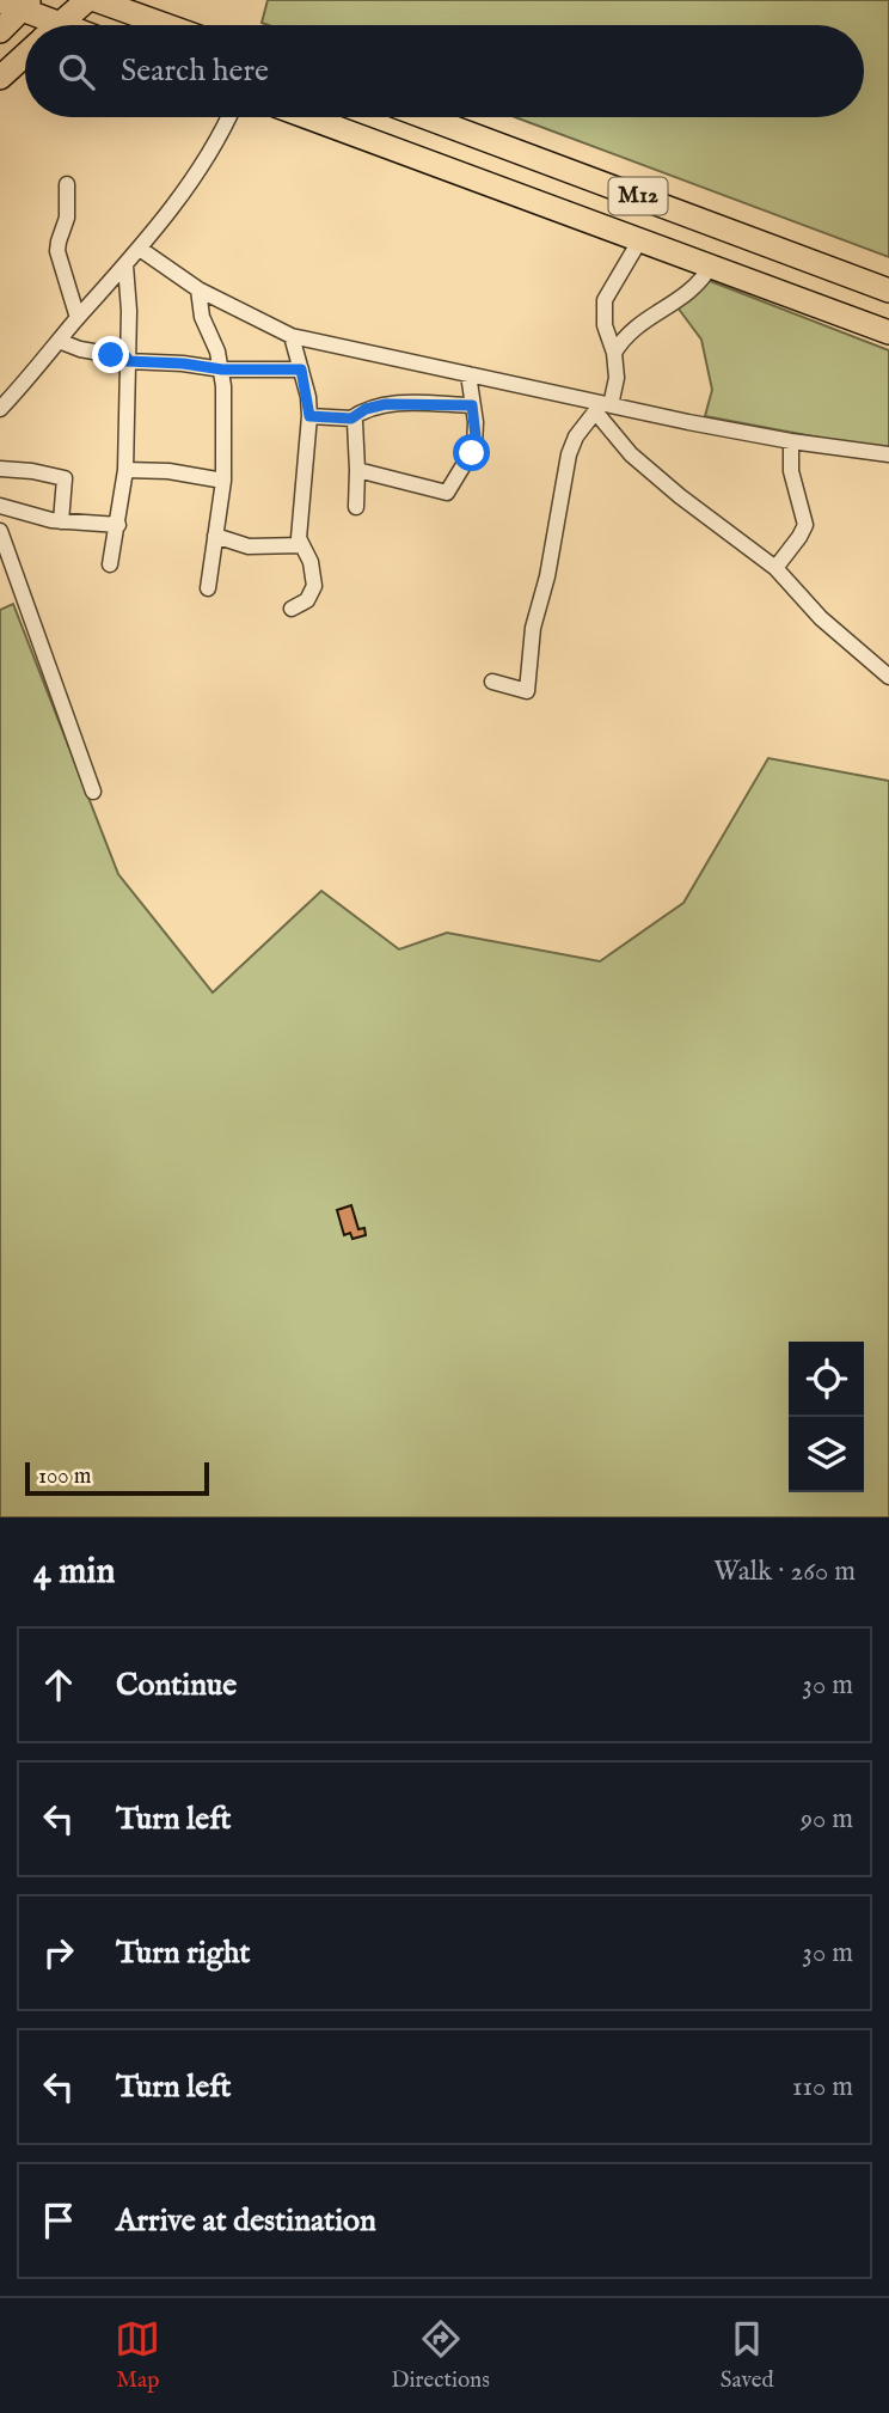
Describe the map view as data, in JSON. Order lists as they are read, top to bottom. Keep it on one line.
{"streets":{"main road":["M12"]},"scale_bar":"100 m","page":{"search":"Search here","scale":"100 m","heading":["4 min","Walk · 260 m"],"list":[["Continue","30 m"],["Turn left","90 m"],["Turn right","30 m"],["Turn left","110 m"],"Arrive at destination"],"nav":["Map","Directions","Saved"]}}
